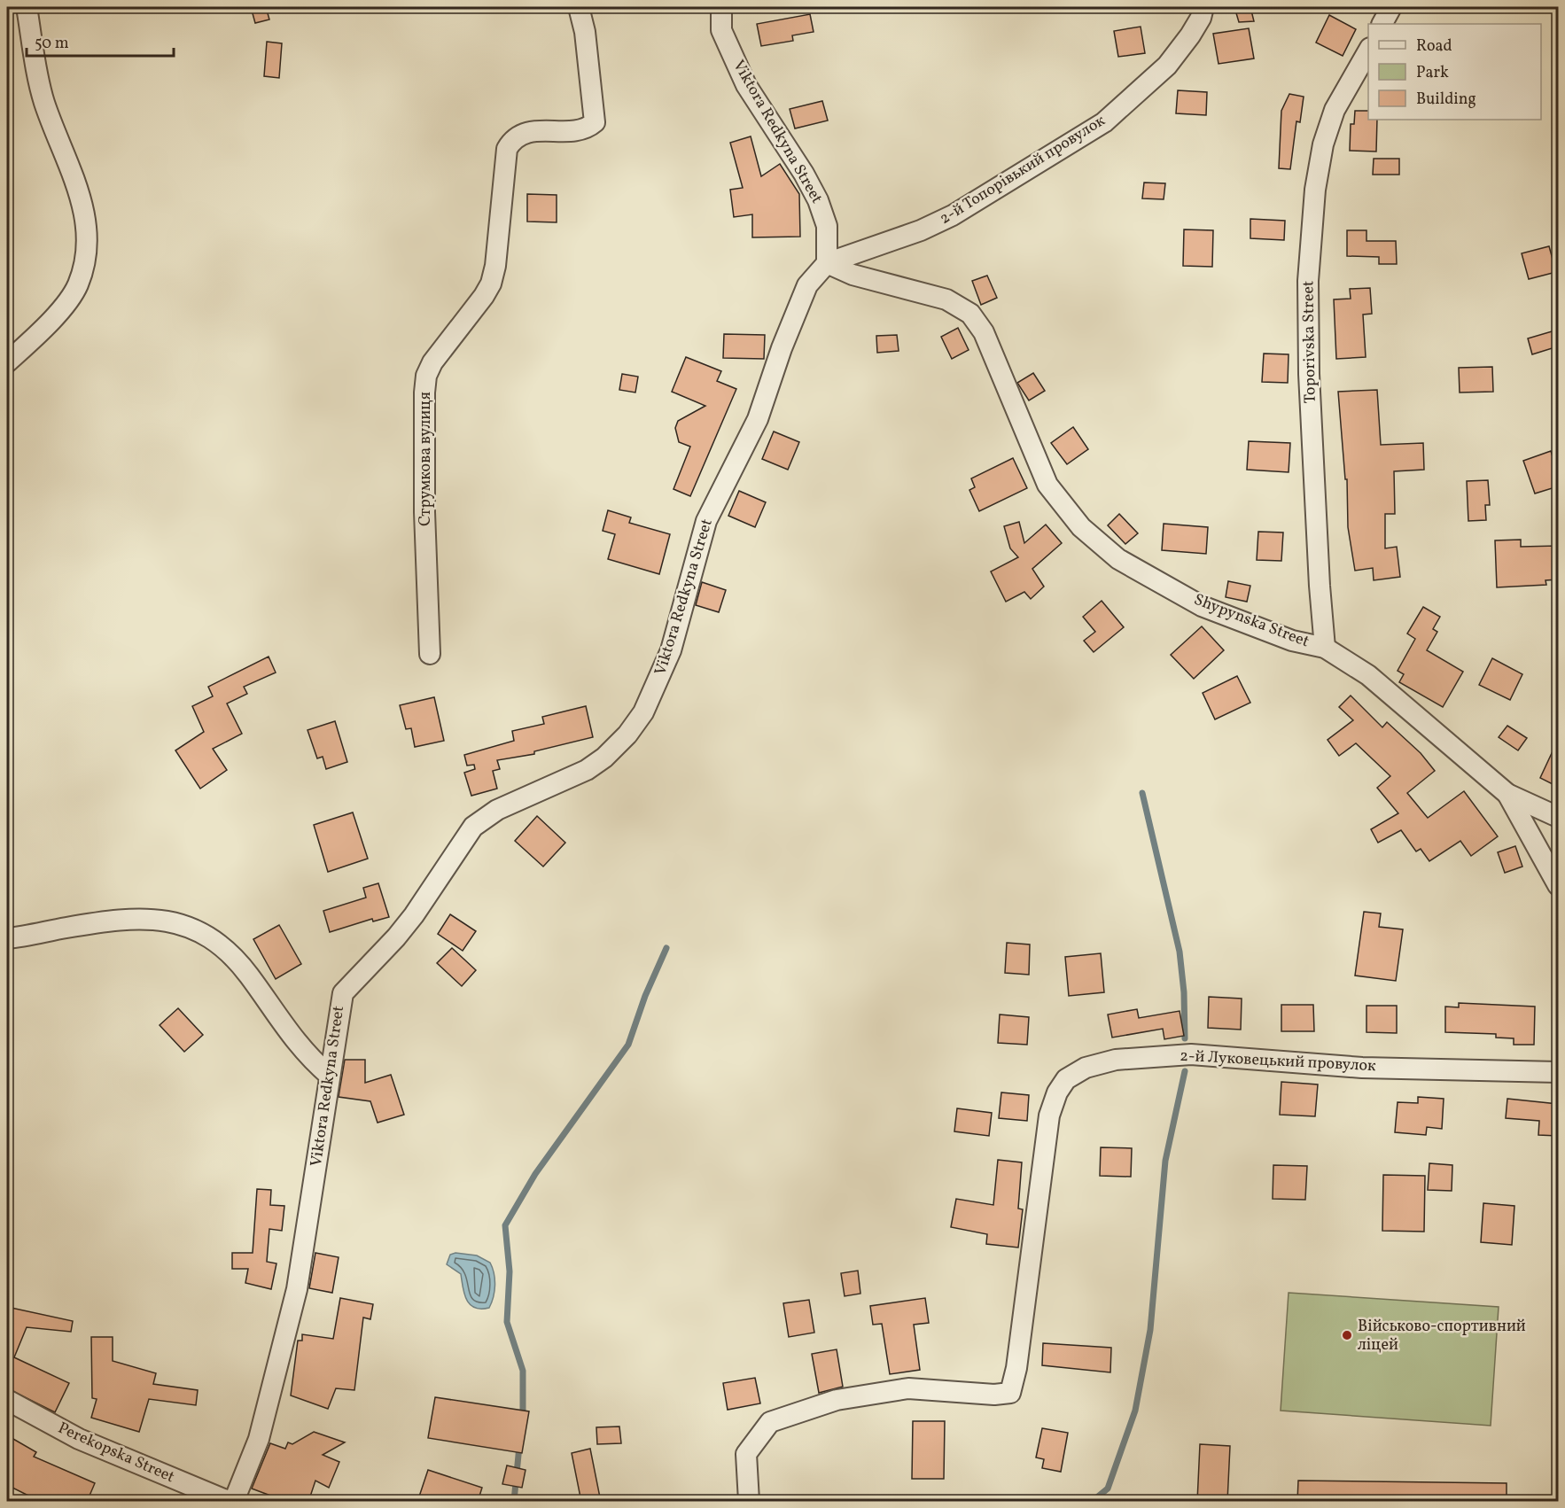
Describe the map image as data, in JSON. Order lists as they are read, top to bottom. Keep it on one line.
{"streets":{"street":["Viktora Redkyna Street","2-й Топорівький провулок","Toporivska Street","Струмкова вулиця","Shypynska Street","2-й Луковецький провулок","Perekopska Street"]},"crossings":[["Viktora Redkyna Street","2-й Топорівький провулок"],["Viktora Redkyna Street","Shypynska Street"],["2-й Топорівький провулок","Shypynska Street"],["Toporivska Street","Shypynska Street"]],"places":["Військово-спортивний ліцей"],"legend":["Road","Park","Building"],"scale_bar":"50 m"}
